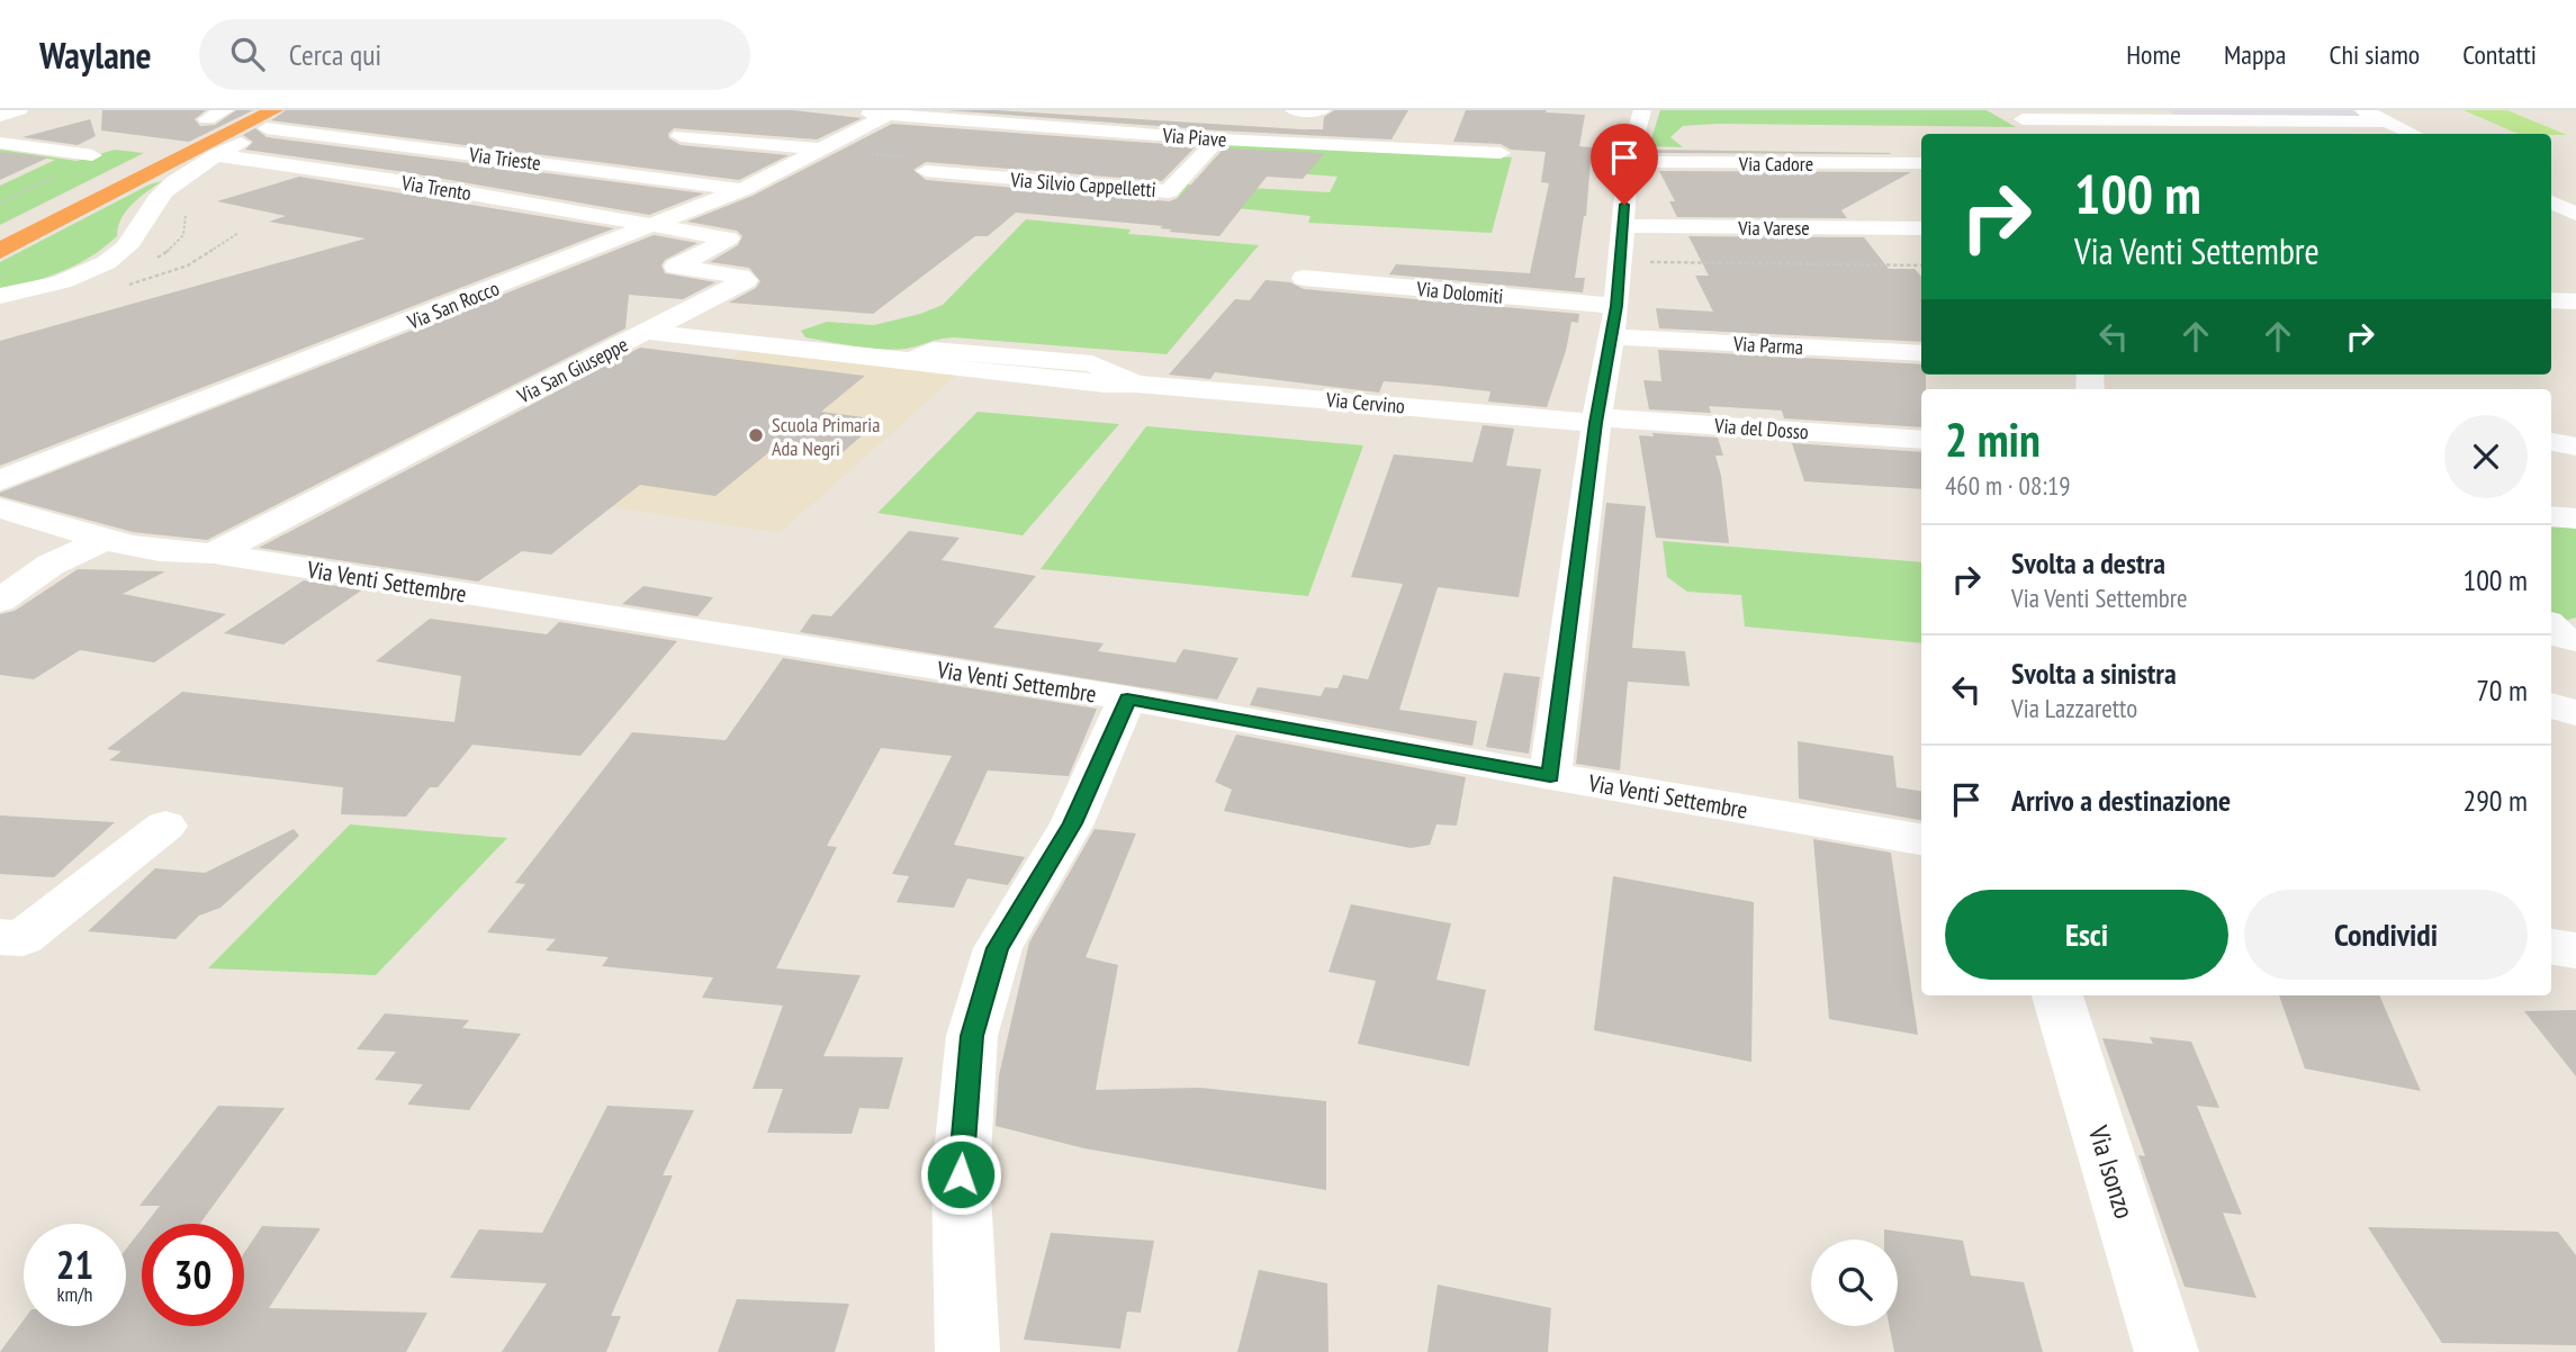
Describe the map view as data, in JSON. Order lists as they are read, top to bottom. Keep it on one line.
{"streets":{"street":["Via Piave","Via Trieste","Via Cadore","Via Silvio Cappelletti","Via Trento","Via Varese","Via Dolomiti","Via San Rocco","Via Parma","Via San Giuseppe","Via Cervino","Via del Dosso","Via Venti Settembre","Via Isonzo"]},"crossings":[["Via Piave","Via Silvio Cappelletti"],["Via Piave","Via San Rocco"],["Via Trieste","Via San Rocco"],["Via Trento","Via San Rocco"],["Via Trento","Via San Giuseppe"],["Via San Rocco","Via San Giuseppe"],["Via San Giuseppe","Via Cervino"],["Via San Giuseppe","Via Venti Settembre"],["Via Cervino","Via del Dosso"]],"places":["Scuola Primaria Ada Negri"],"page":{"header":"Waylane","search":"Cerca qui","nav":["Home","Mappa","Chi siamo","Contatti"],"turn":["100 m","Via Venti Settembre"],"heading":["2 min","460 m · 08:19"],"list":[{"name":"Svolta a destra","note":"Via Venti Settembre","value":"100 m"},{"name":"Svolta a sinistra","note":"Via Lazzaretto","value":"70 m"},{"name":"Arrivo a destinazione","value":"290 m"}],"buttons":["Esci","Condividi"],"speed":"21 km/h","limit":"30"}}
